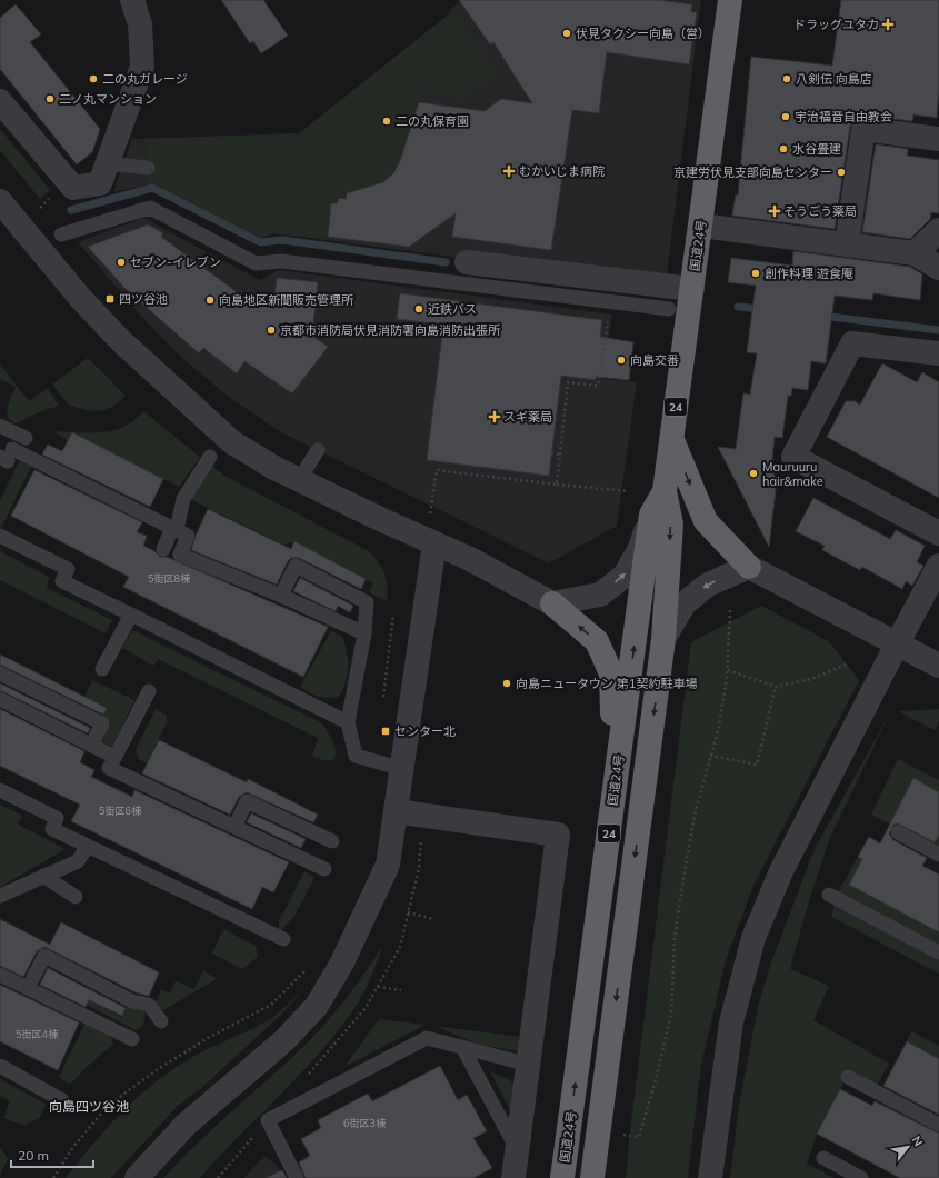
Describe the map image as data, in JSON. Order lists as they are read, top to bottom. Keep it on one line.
{"streets":{"highway":["国道24号","24"]},"crossings":[["国道24号","24"]],"districts":["向島四ツ谷池"],"places":{"health":["ドラッグユタカ","むかいじま病院","そうごう薬局","スギ薬局"],"other":["伏見タクシー向島（営）","二の丸ガレージ","八剣伝 向島店","二ノ丸マンション","宇治福音自由教会","二の丸保育園","水谷畳建","京建労伏見支部向島センター","セブン-イレブン","創作料理 遊食庵","向島地区新聞販売管理所","近鉄バス","京都市消防局伏見消防署向島消防出張所","向島交番","Mauruuru hair&make","向島ニュータウン 第1契約駐車場"],"transit":["四ツ谷池","センター北"]},"house_numbers":["5街区8棟","5街区6棟","5街区4棟","6街区3棟"],"scale_bar":"20 m","north":"top right"}
